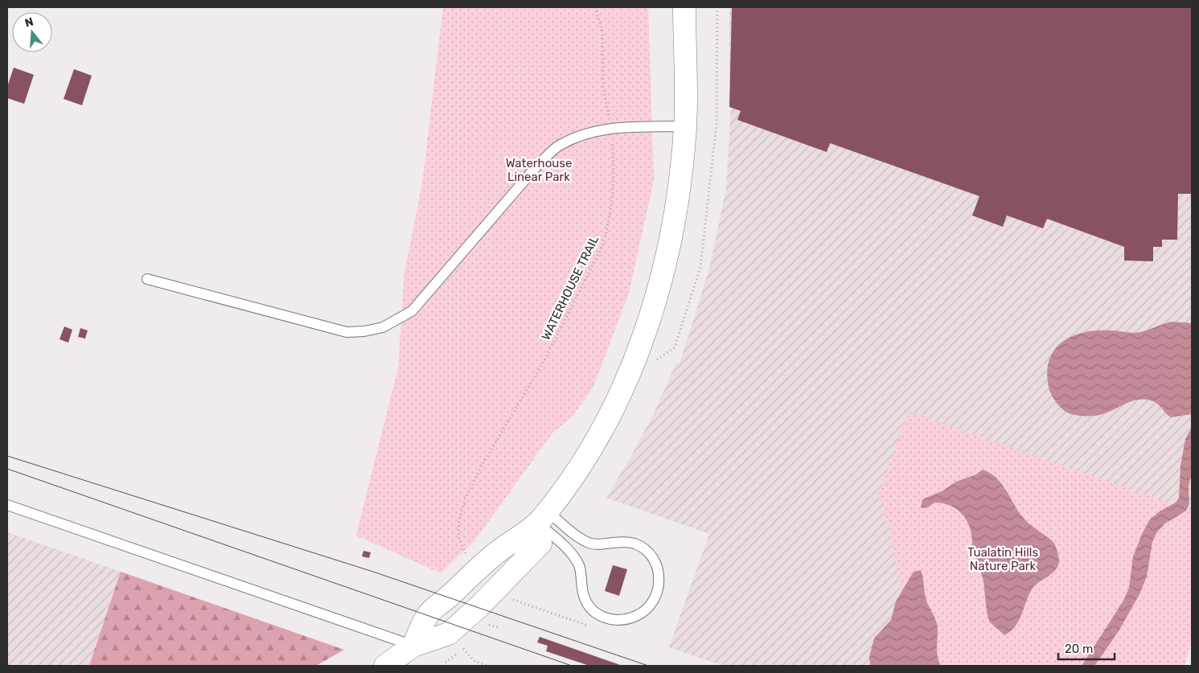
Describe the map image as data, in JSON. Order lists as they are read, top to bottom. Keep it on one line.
{"streets":{"path":["WATERHOUSE TRAIL"]},"parks":["Waterhouse Linear Park","Tualatin Hills Nature Park"],"scale_bar":"20 m","north":"top"}
